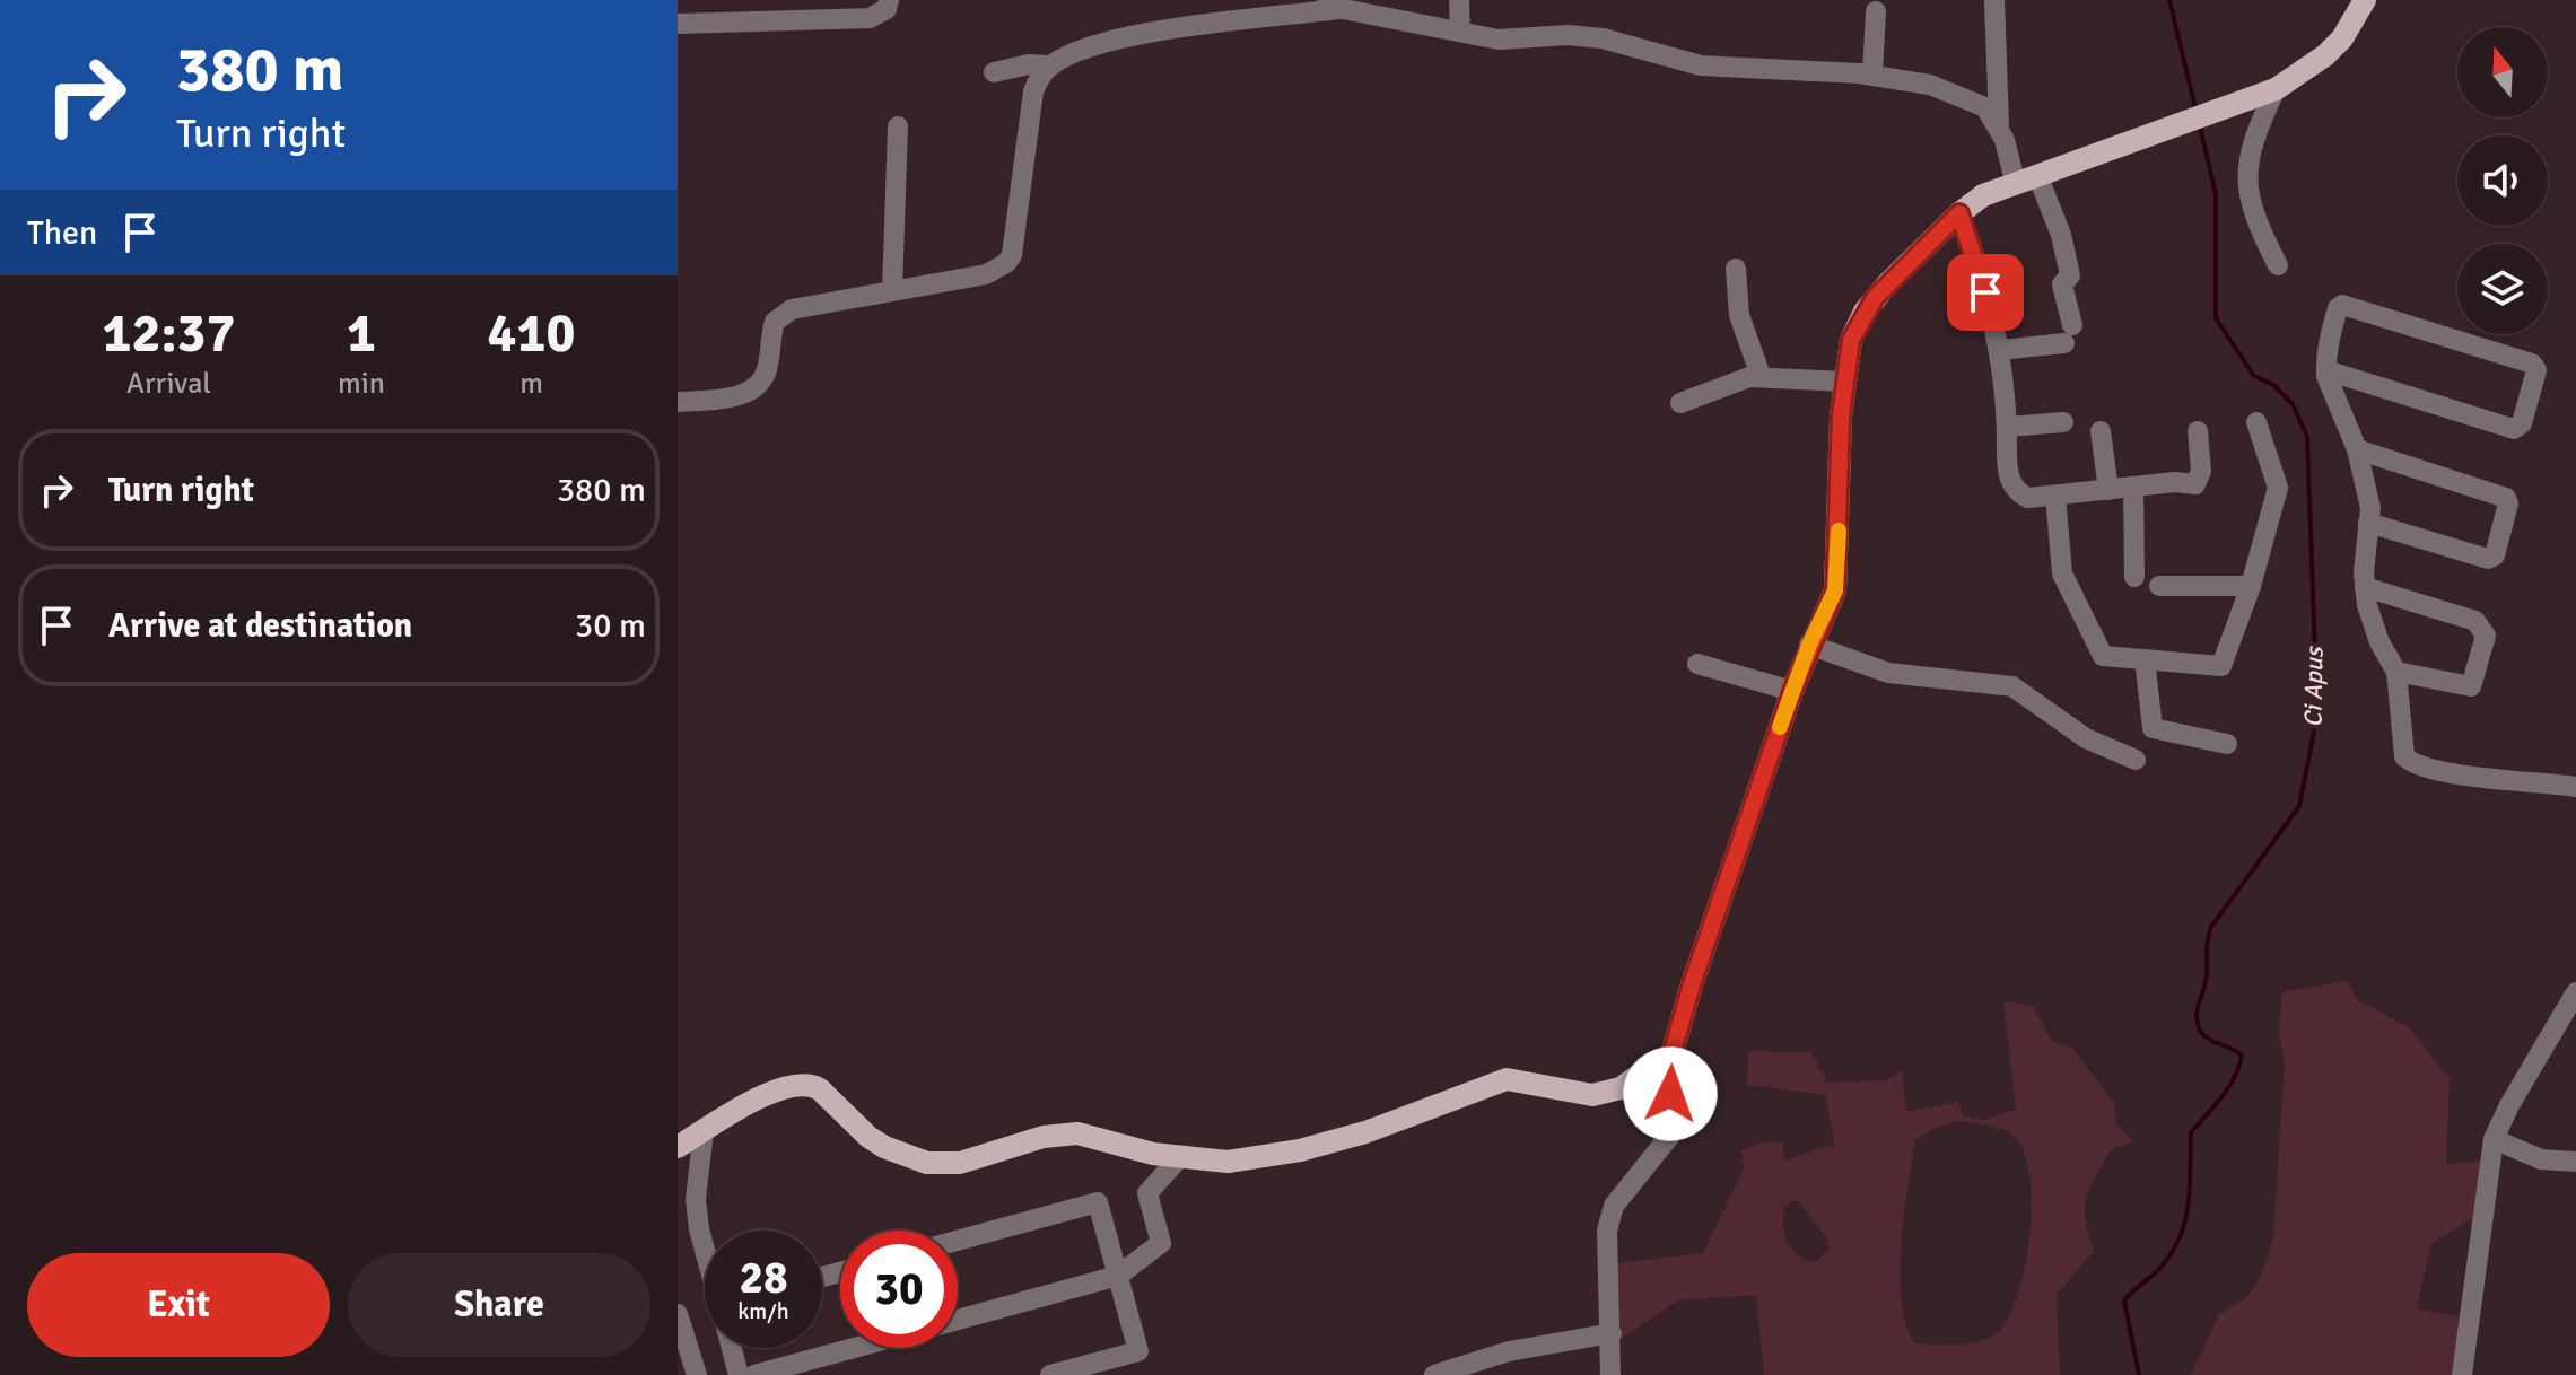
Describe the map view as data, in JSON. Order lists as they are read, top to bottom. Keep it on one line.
{"water":["Ci Apus"],"north":"top","page":{"turn":["380 m","Turn right"],"then":"Then","eta":["12:37","Arrival","1","min","410","m"],"list":[{"name":"Turn right","value":"380 m"},{"name":"Arrive at destination","value":"30 m"}],"speed":"28 km/h","limit":"30","buttons":["Exit","Share"]}}
